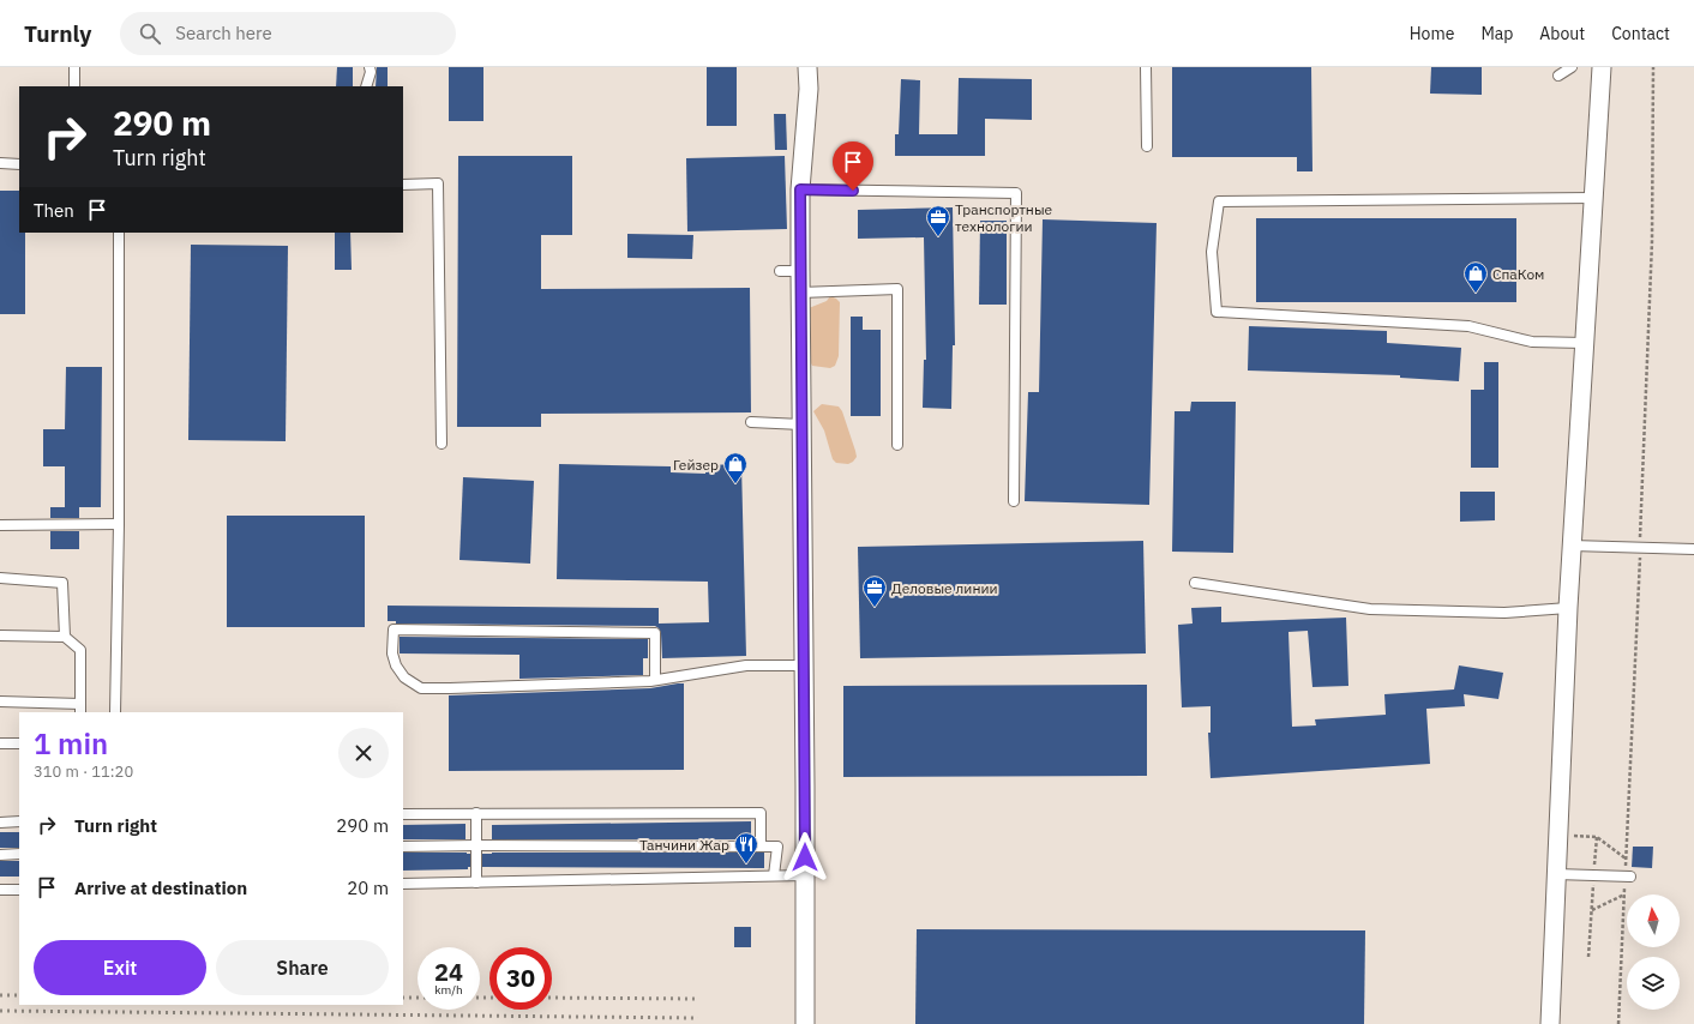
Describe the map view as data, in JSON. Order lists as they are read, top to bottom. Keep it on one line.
{"places":{"office":["Транспортные технологии","Деловые линии"],"shop":["СпаКом","Гейзер"],"restaurant":["Танчини Жар"]},"north":"top","page":{"header":"Turnly","search":"Search here","nav":["Home","Map","About","Contact"],"turn":["290 m","Turn right"],"then":"Then","heading":["1 min","310 m · 11:20"],"list":[{"name":"Turn right","value":"290 m"},{"name":"Arrive at destination","value":"20 m"}],"buttons":["Exit","Share"],"speed":"24 km/h","limit":"30"}}
